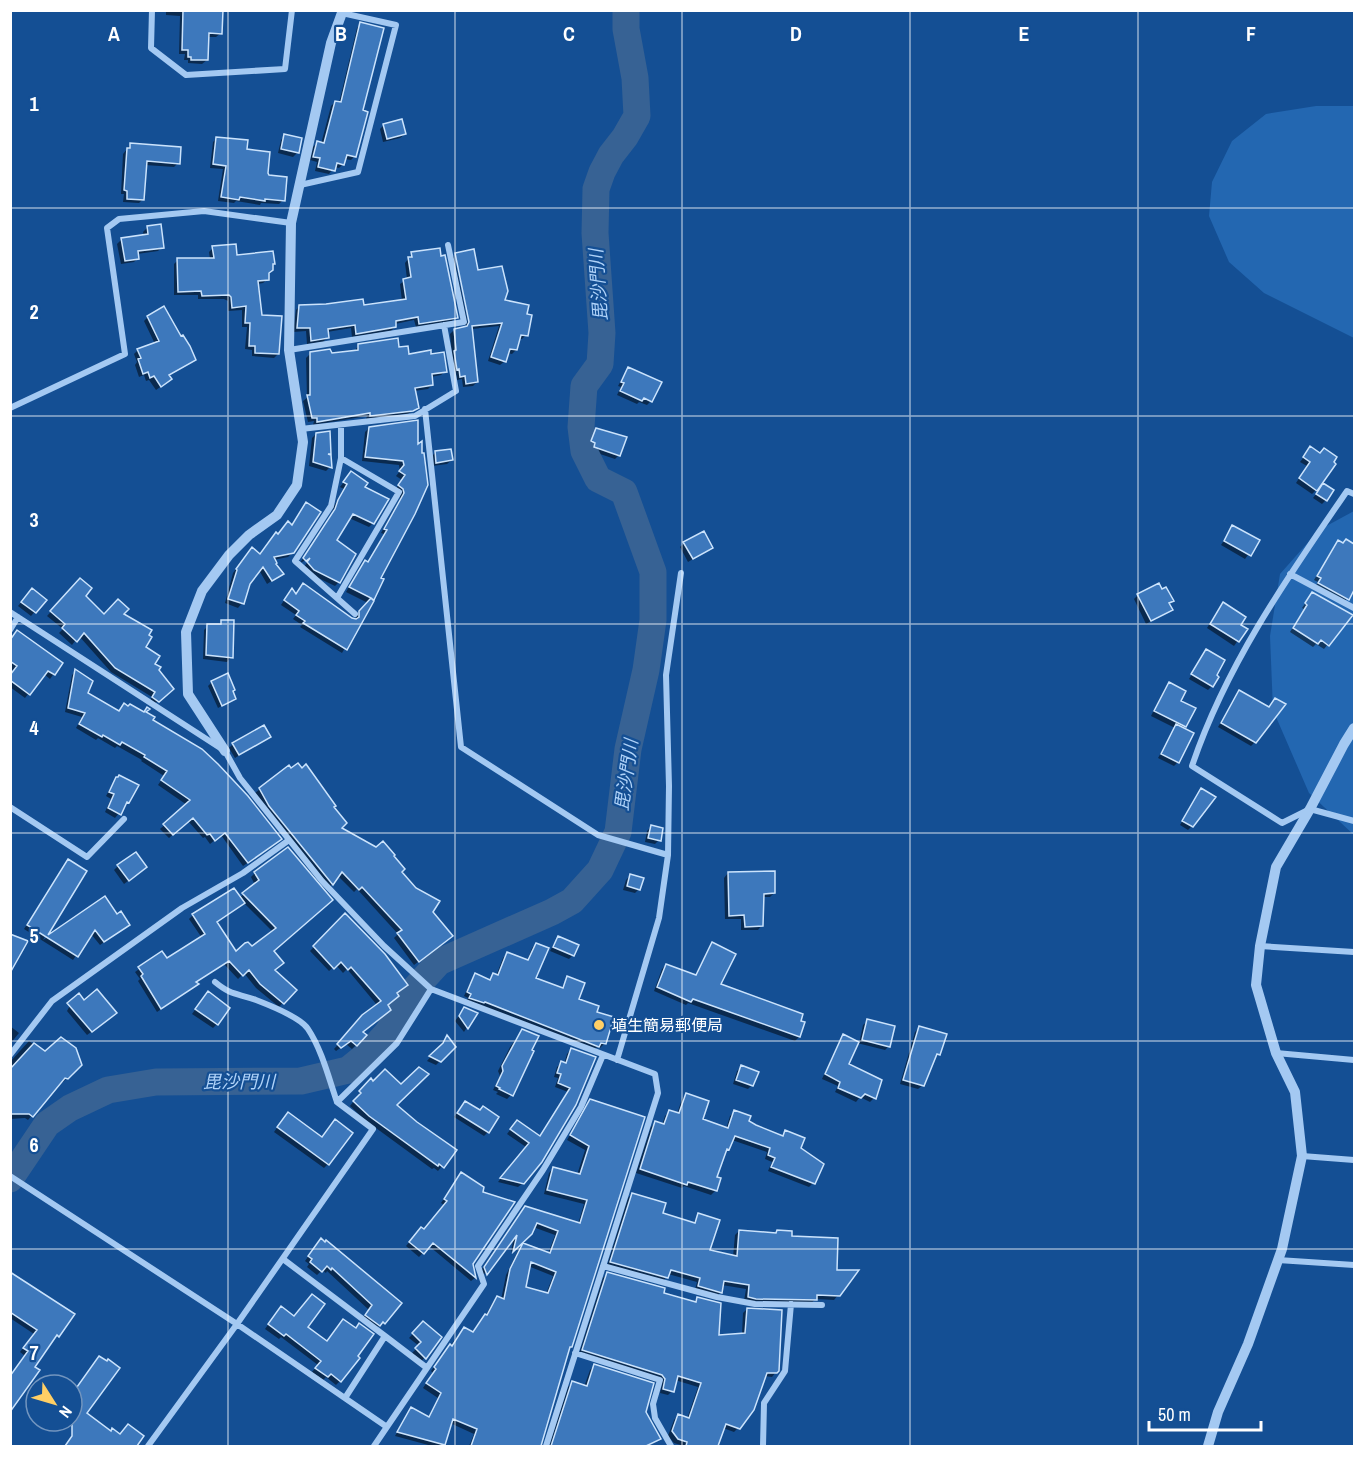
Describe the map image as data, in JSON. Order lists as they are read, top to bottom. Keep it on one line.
{"water":["毘沙門川"],"places":["埴生簡易郵便局"],"scale_bar":"50 m","north":"bottom right","grid":{"columns":["A","B","C","D","E","F"],"rows":["1","2","3","4","5","6","7"]}}
